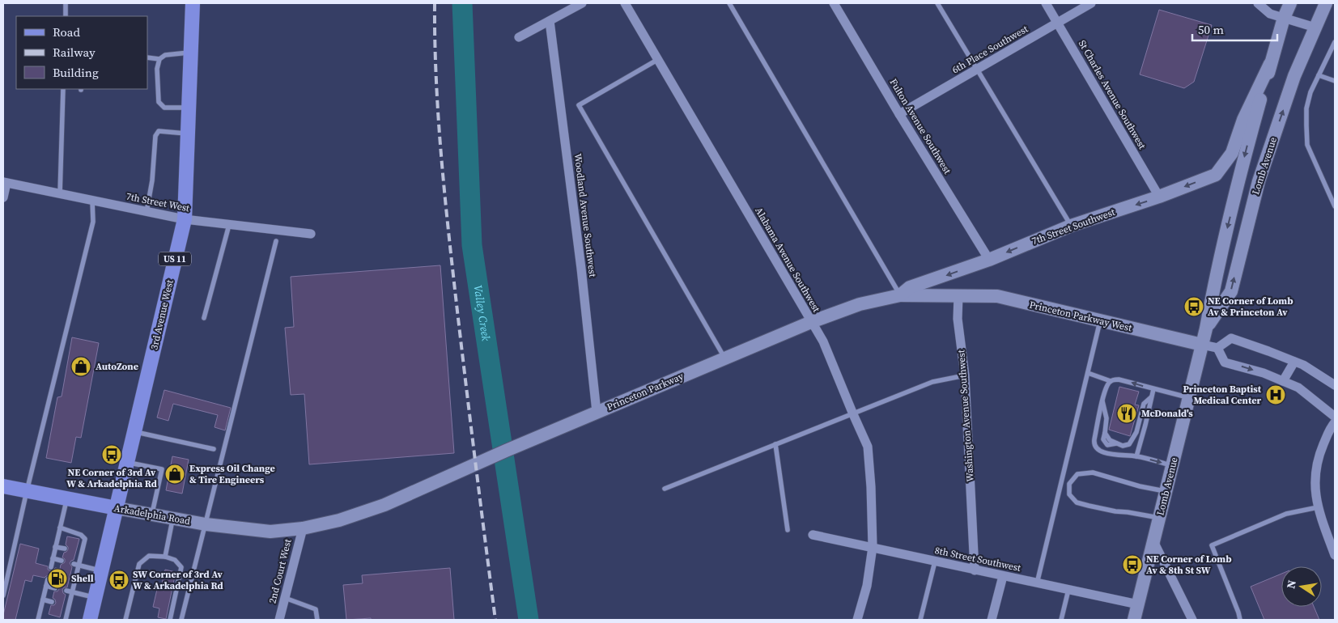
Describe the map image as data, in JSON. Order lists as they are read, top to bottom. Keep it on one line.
{"streets":{"main road":["Lomb Avenue","7th Street Southwest","US 11","3rd Avenue West","Princeton Parkway West","Princeton Parkway","Arkadelphia Road"],"street":["6th Place Southwest","St Charles Avenue Southwest","Fulton Avenue Southwest","7th Street West","Woodland Avenue Southwest","Alabama Avenue Southwest","Washington Avenue Southwest","8th Street Southwest","2nd Court West"]},"crossings":[["6th Place Southwest","St Charles Avenue Southwest"],["6th Place Southwest","Fulton Avenue Southwest"],["St Charles Avenue Southwest","7th Street Southwest"],["Fulton Avenue Southwest","7th Street Southwest"],["Fulton Avenue Southwest","Princeton Parkway"],["Lomb Avenue","7th Street Southwest"],["Lomb Avenue","Princeton Parkway West"],["Lomb Avenue","8th Street Southwest"],["7th Street West","3rd Avenue West"],["Woodland Avenue Southwest","Princeton Parkway"],["7th Street Southwest","Princeton Parkway"],["Alabama Avenue Southwest","Princeton Parkway"],["Alabama Avenue Southwest","8th Street Southwest"],["3rd Avenue West","Arkadelphia Road"],["Princeton Parkway West","Washington Avenue Southwest"],["Princeton Parkway","Arkadelphia Road"],["Princeton Parkway","2nd Court West"],["Washington Avenue Southwest","8th Street Southwest"],["Arkadelphia Road","2nd Court West"]],"one_way":["7th Street Southwest"],"water":["Valley Creek"],"places":{"bus stop":["NE Corner of Lomb Av & Princeton Av","NE Corner of 3rd Av W & Arkadelphia Rd","NE Corner of Lomb Av & 8th St SW","SW Corner of 3rd Av W & Arkadelphia Rd"],"shop":["AutoZone","Express Oil Change & Tire Engineers"],"hospital":["Princeton Baptist Medical Center"],"restaurant":["McDonald's"],"fuel station":["Shell"]},"legend":["Road","Railway","Building"],"scale_bar":"50 m","north":"left"}
